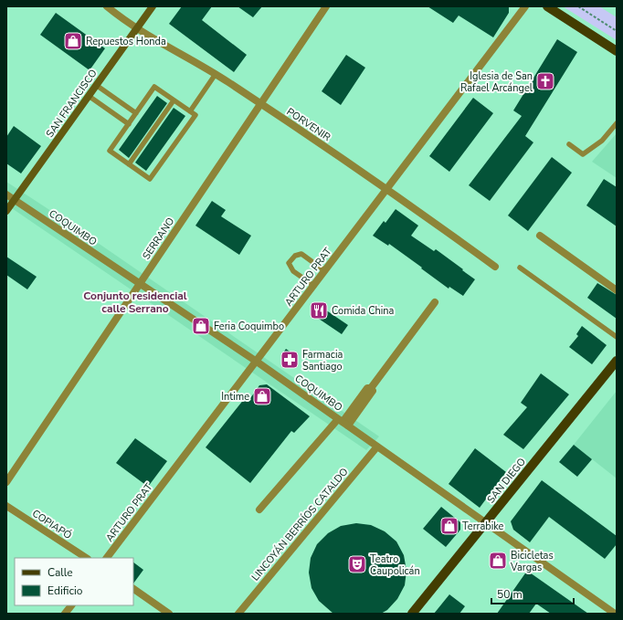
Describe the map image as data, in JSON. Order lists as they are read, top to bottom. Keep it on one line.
{"streets":{"main road":["SAN FRANCISCO","SAN DIEGO"],"street":["PORVENIR","COQUIMBO","SERRANO","ARTURO PRAT","COPIAPÓ","LINCOYÁN BERRÍOS CATALDO"]},"crossings":[["SAN FRANCISCO","PORVENIR"],["SAN FRANCISCO","COQUIMBO"],["PORVENIR","SERRANO"],["PORVENIR","ARTURO PRAT"],["COQUIMBO","SERRANO"],["COQUIMBO","ARTURO PRAT"],["COQUIMBO","SAN DIEGO"],["COQUIMBO","LINCOYÁN BERRÍOS CATALDO"]],"districts":["Conjunto residencial calle Serrano"],"places":{"shop":["Repuestos Honda","Feria Coquimbo","Intime","Terrabike","Bicicletas Vargas"],"church":["Iglesia de San Rafael Arcángel"],"restaurant":["Comida China"],"pharmacy":["Farmacia Santiago"],"theatre":["Teatro Caupolicán"]},"legend":["Calle","Edificio"],"scale_bar":"50 m"}
